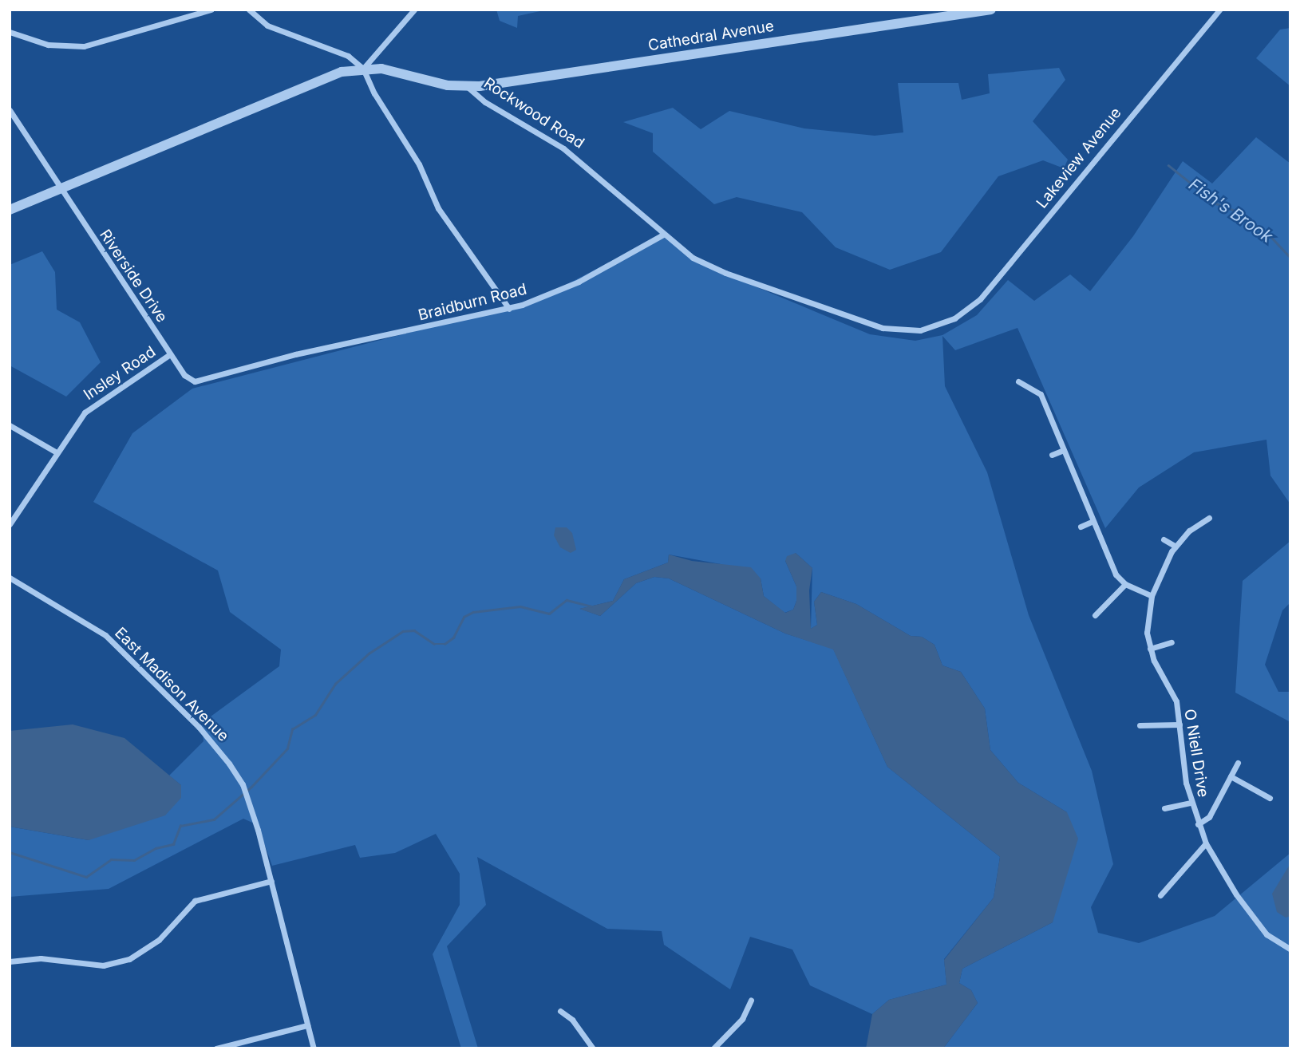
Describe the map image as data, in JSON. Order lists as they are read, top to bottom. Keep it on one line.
{"streets":{"street":["Cathedral Avenue","Rockwood Road","Lakeview Avenue","Riverside Drive","Braidburn Road","Insley Road","East Madison Avenue","O Niell Drive"]},"crossings":[["Cathedral Avenue","Rockwood Road"],["Rockwood Road","Lakeview Avenue"],["Rockwood Road","Riverside Drive"],["Rockwood Road","Braidburn Road"],["Riverside Drive","Braidburn Road"],["Riverside Drive","Insley Road"]],"water":["Fish's Brook"]}
